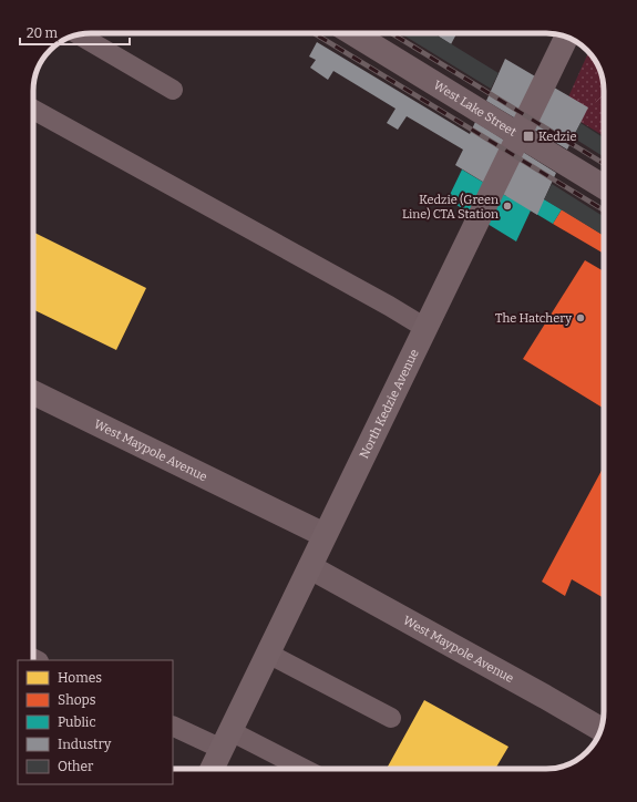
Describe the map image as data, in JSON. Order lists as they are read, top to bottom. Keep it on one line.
{"streets":{"main road":["West Lake Street","North Kedzie Avenue"],"street":["West Maypole Avenue"]},"crossings":[["West Lake Street","North Kedzie Avenue"],["North Kedzie Avenue","West Maypole Avenue"]],"places":{"transit":["Kedzie"],"other":["Kedzie (Green Line) CTA Station","The Hatchery"]},"legend":["Homes","Shops","Public","Industry","Other"],"scale_bar":"20 m"}
